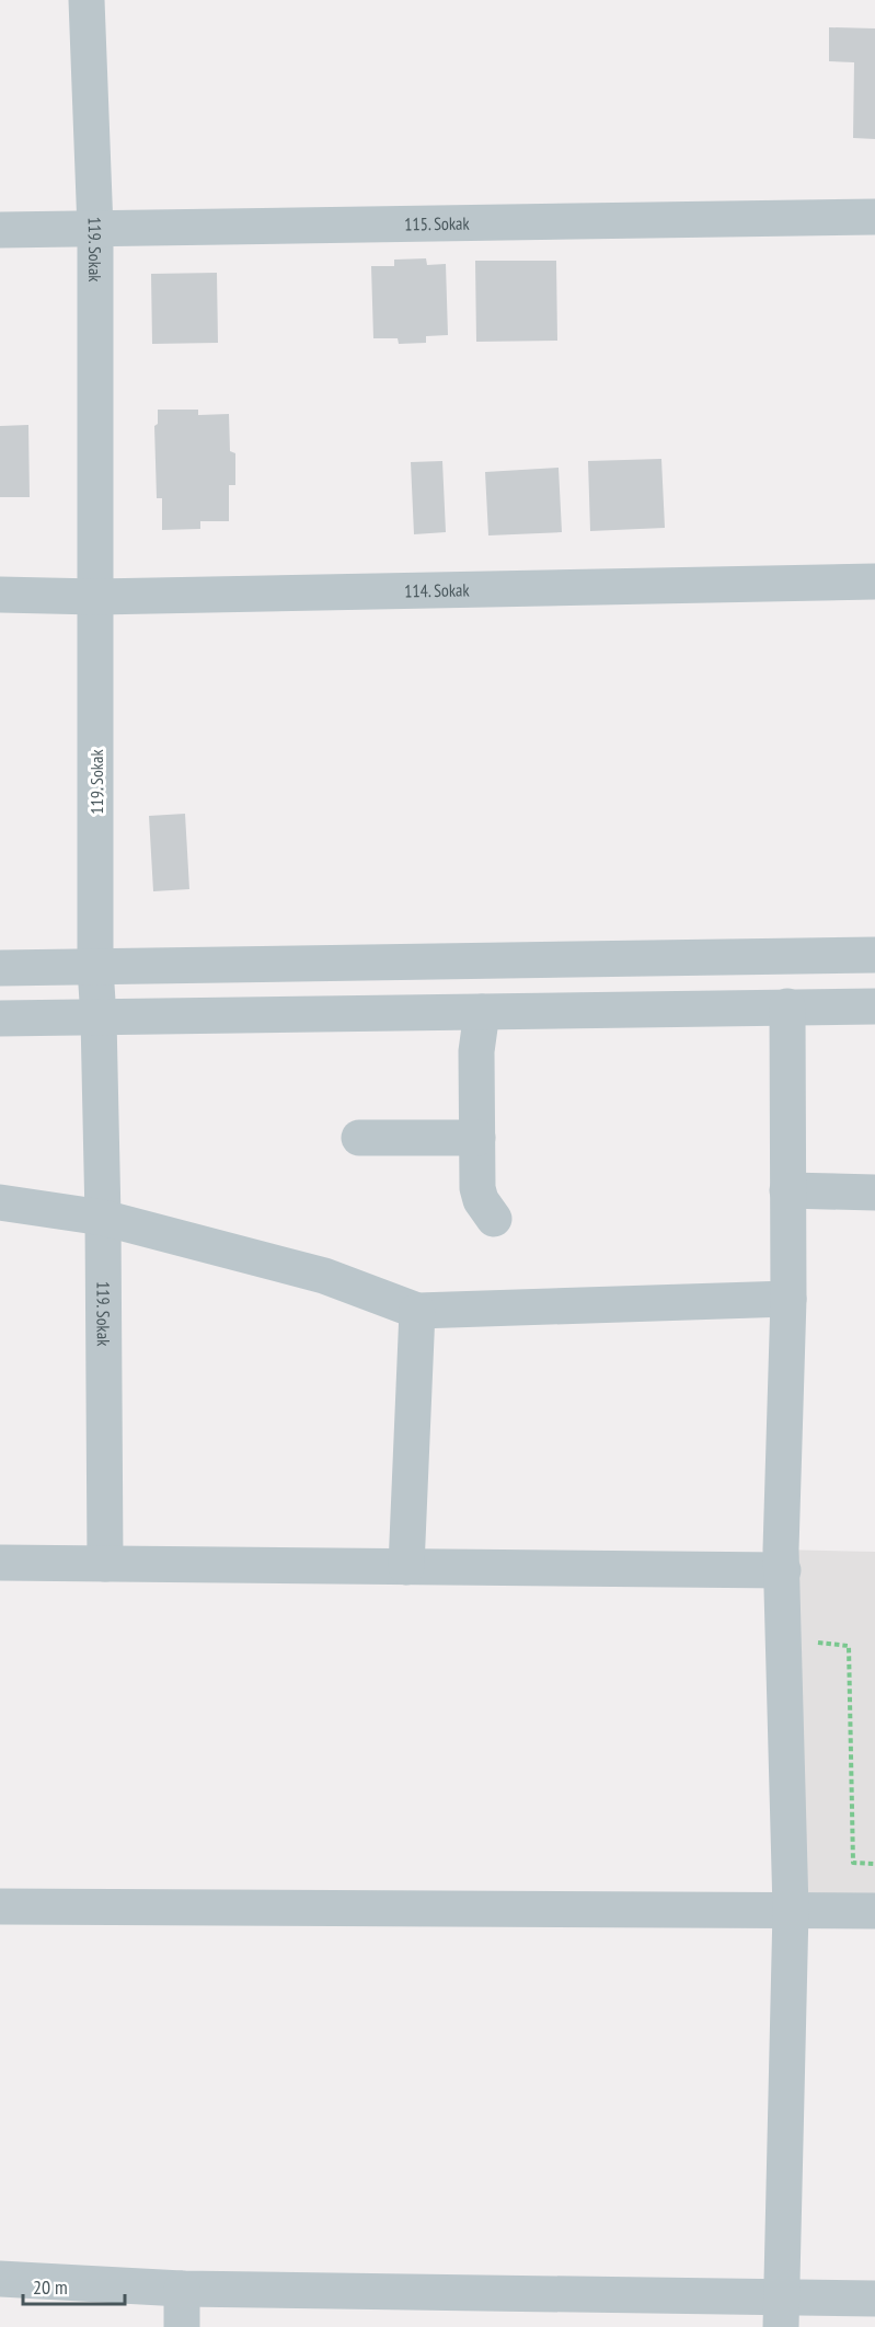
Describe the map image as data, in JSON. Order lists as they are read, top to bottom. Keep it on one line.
{"streets":{"street":["115. Sokak","119. Sokak","114. Sokak"]},"crossings":[["115. Sokak","119. Sokak"],["119. Sokak","114. Sokak"]],"scale_bar":"20 m"}
